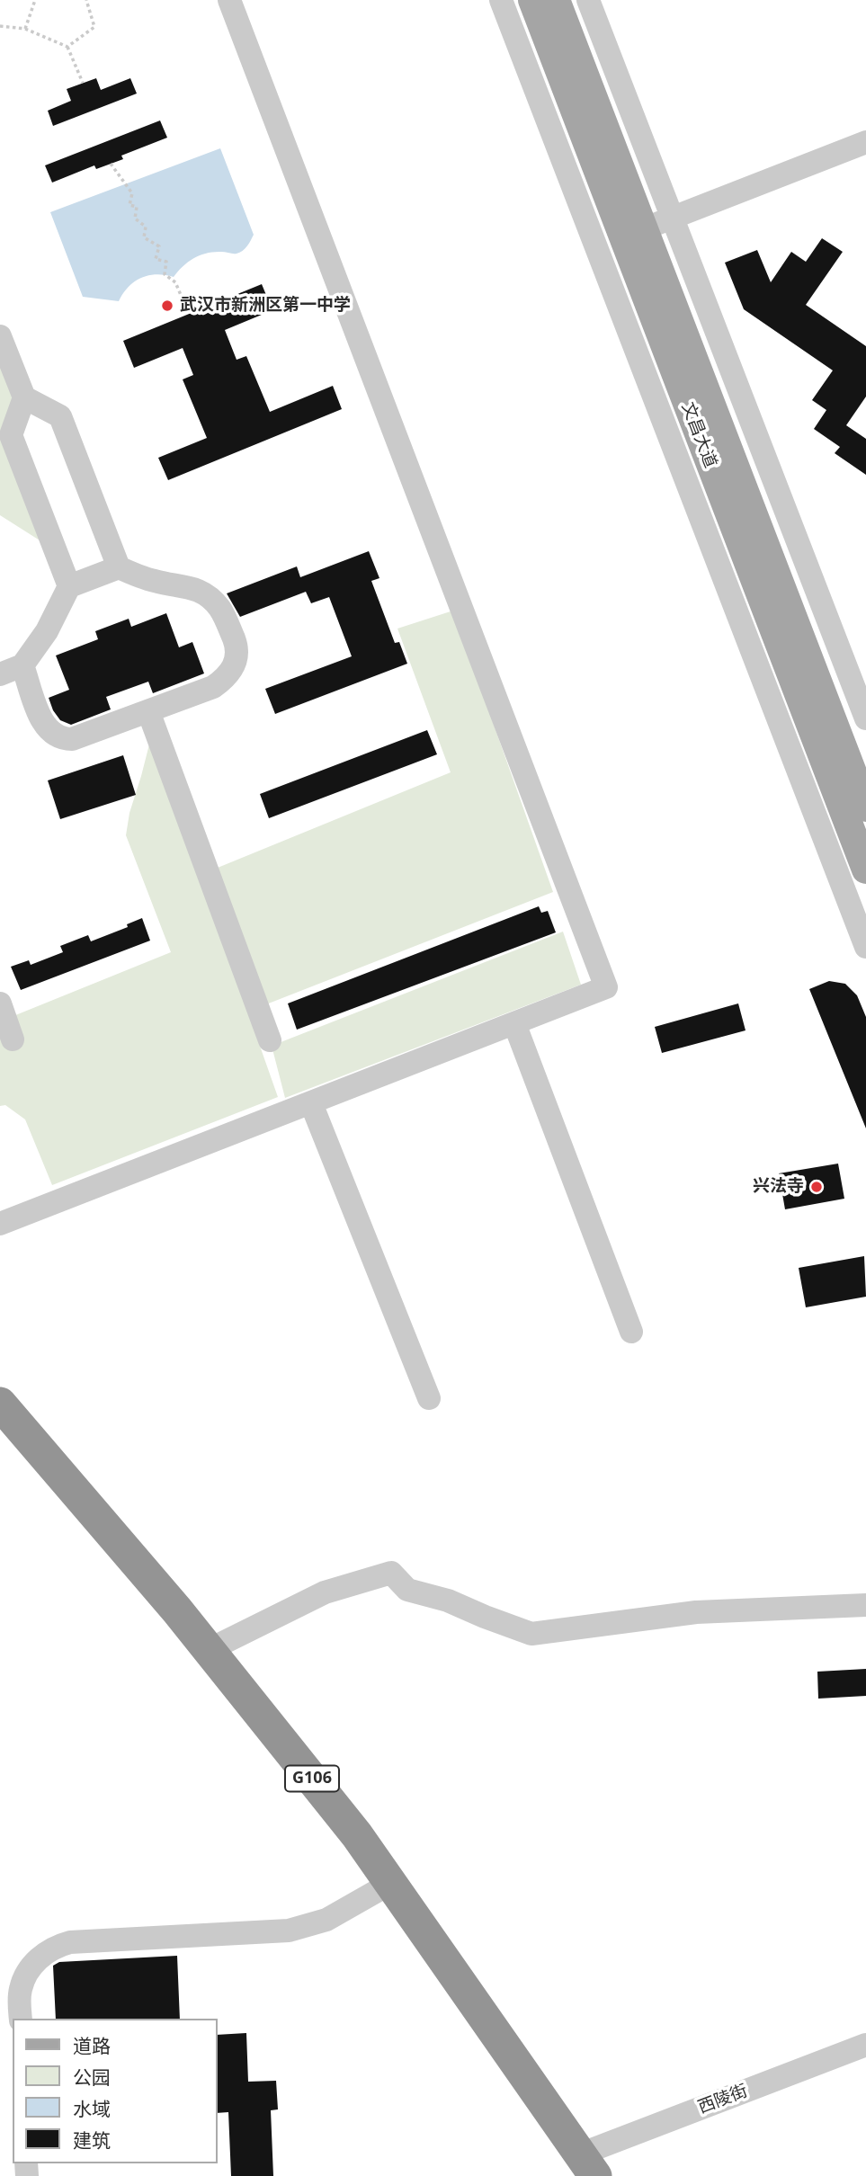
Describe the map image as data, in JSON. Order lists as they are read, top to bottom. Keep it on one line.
{"streets":{"highway":["G106"],"main road":["文昌大道"],"street":["西陵街"]},"crossings":[["G106","西陵街"]],"places":["武汉市新洲区第一中学","兴法寺"],"legend":["道路","公园","水域","建筑"]}
